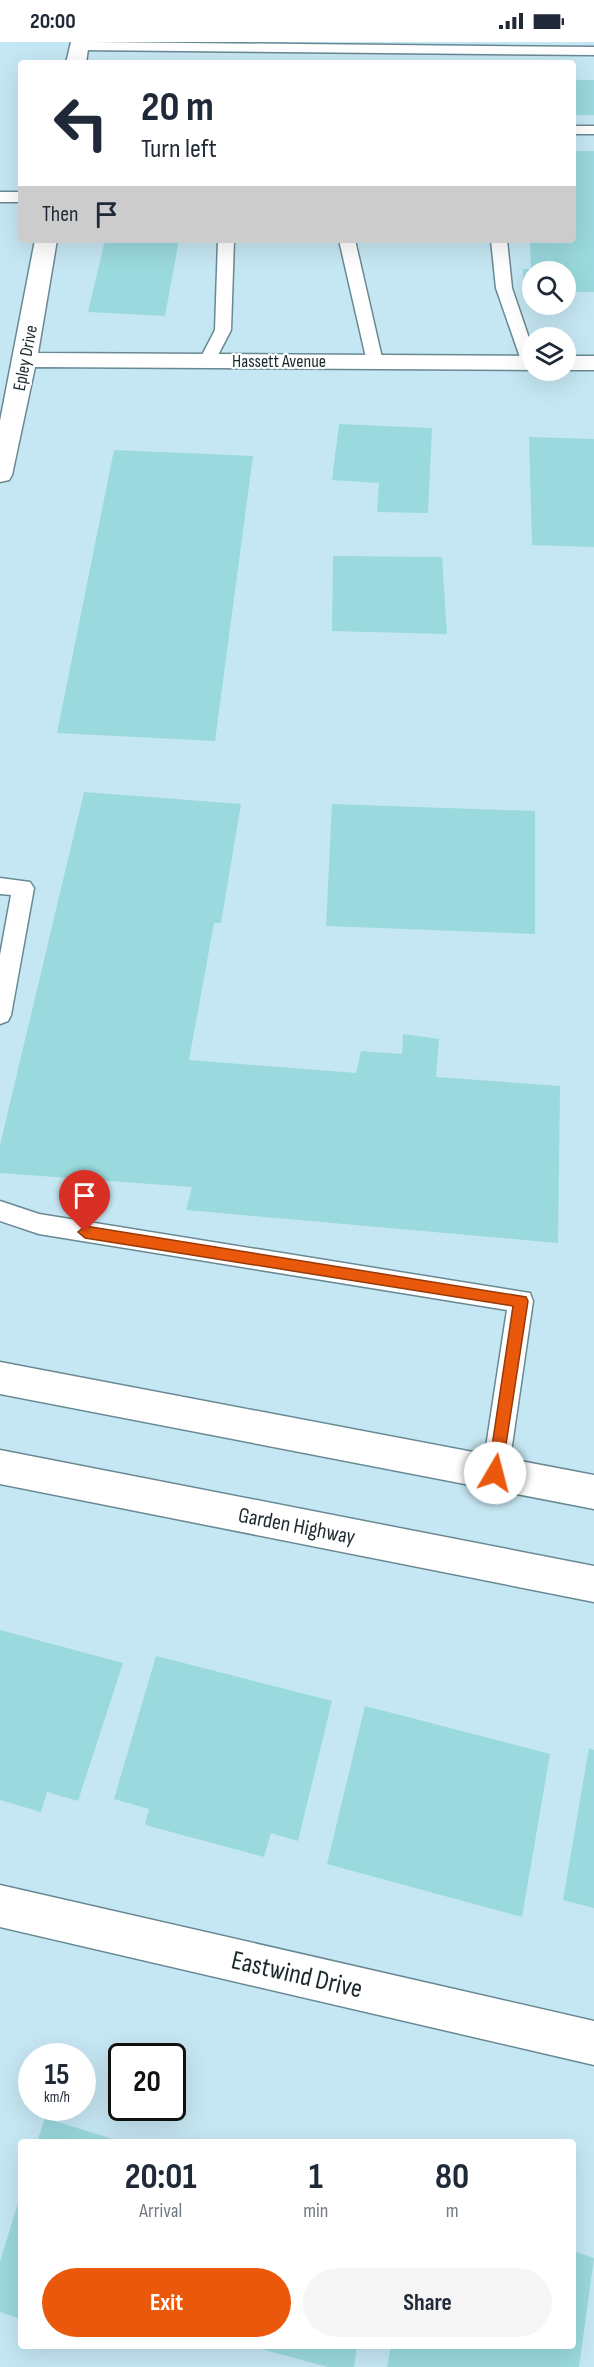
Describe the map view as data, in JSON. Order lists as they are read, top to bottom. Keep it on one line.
{"streets":{"street":["Epley Drive","Hassett Avenue","Garden Highway","Eastwind Drive"]},"crossings":[["Epley Drive","Hassett Avenue"]],"page":{"status":"20:00","turn":["20 m","Turn left"],"then":"Then","speed":"15 km/h","limit":"20","eta":["20:01","Arrival","1","min","80","m"],"buttons":["Exit","Share"]}}
